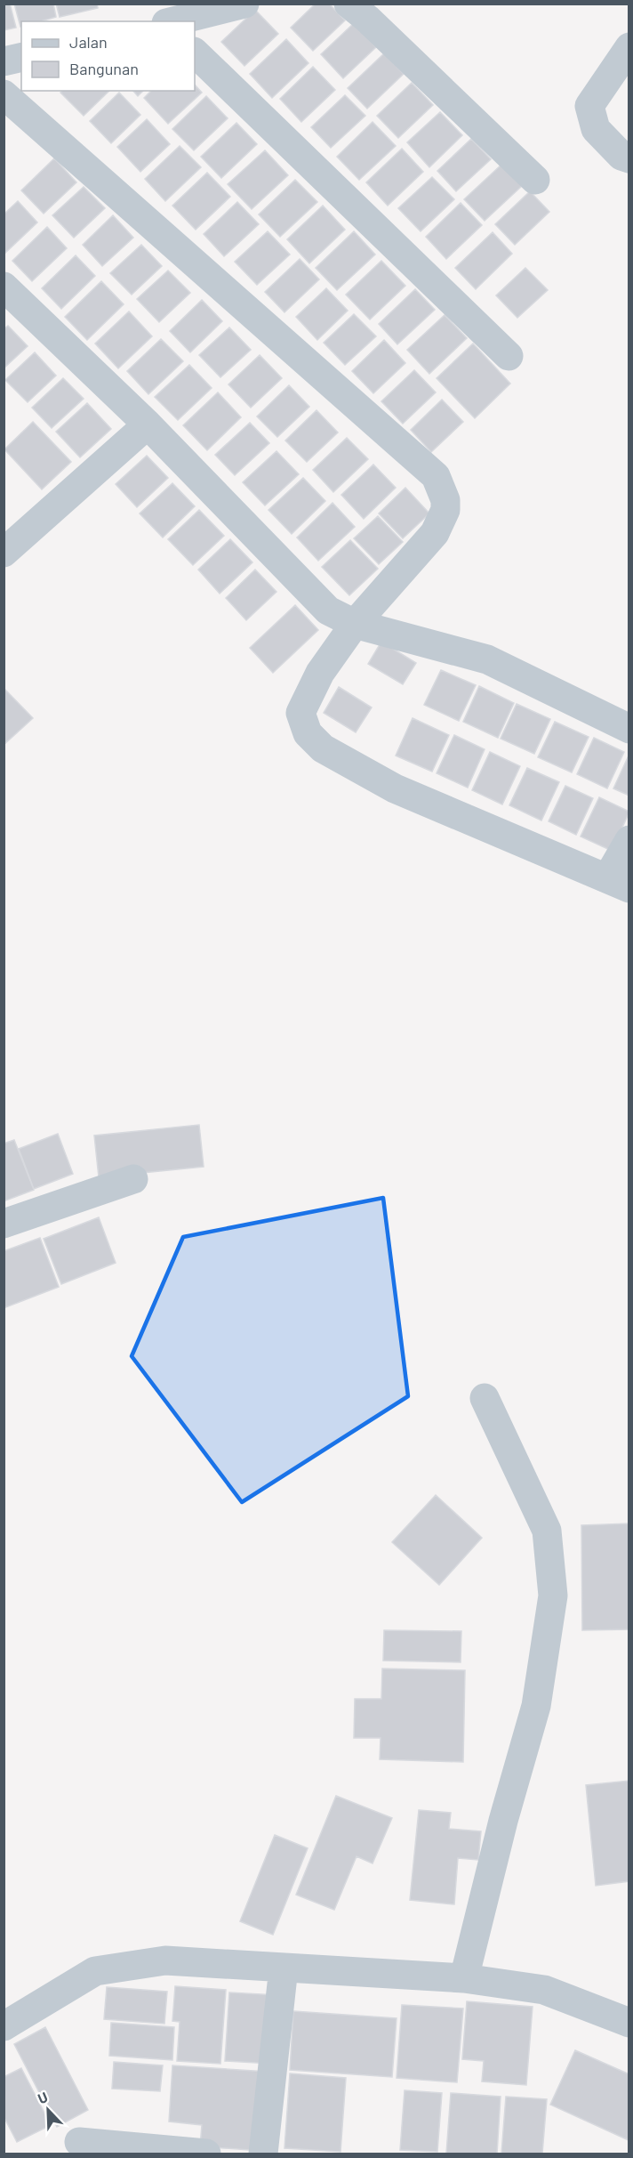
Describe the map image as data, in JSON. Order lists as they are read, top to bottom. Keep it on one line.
{"legend":["Jalan","Bangunan"],"north":"top left"}
